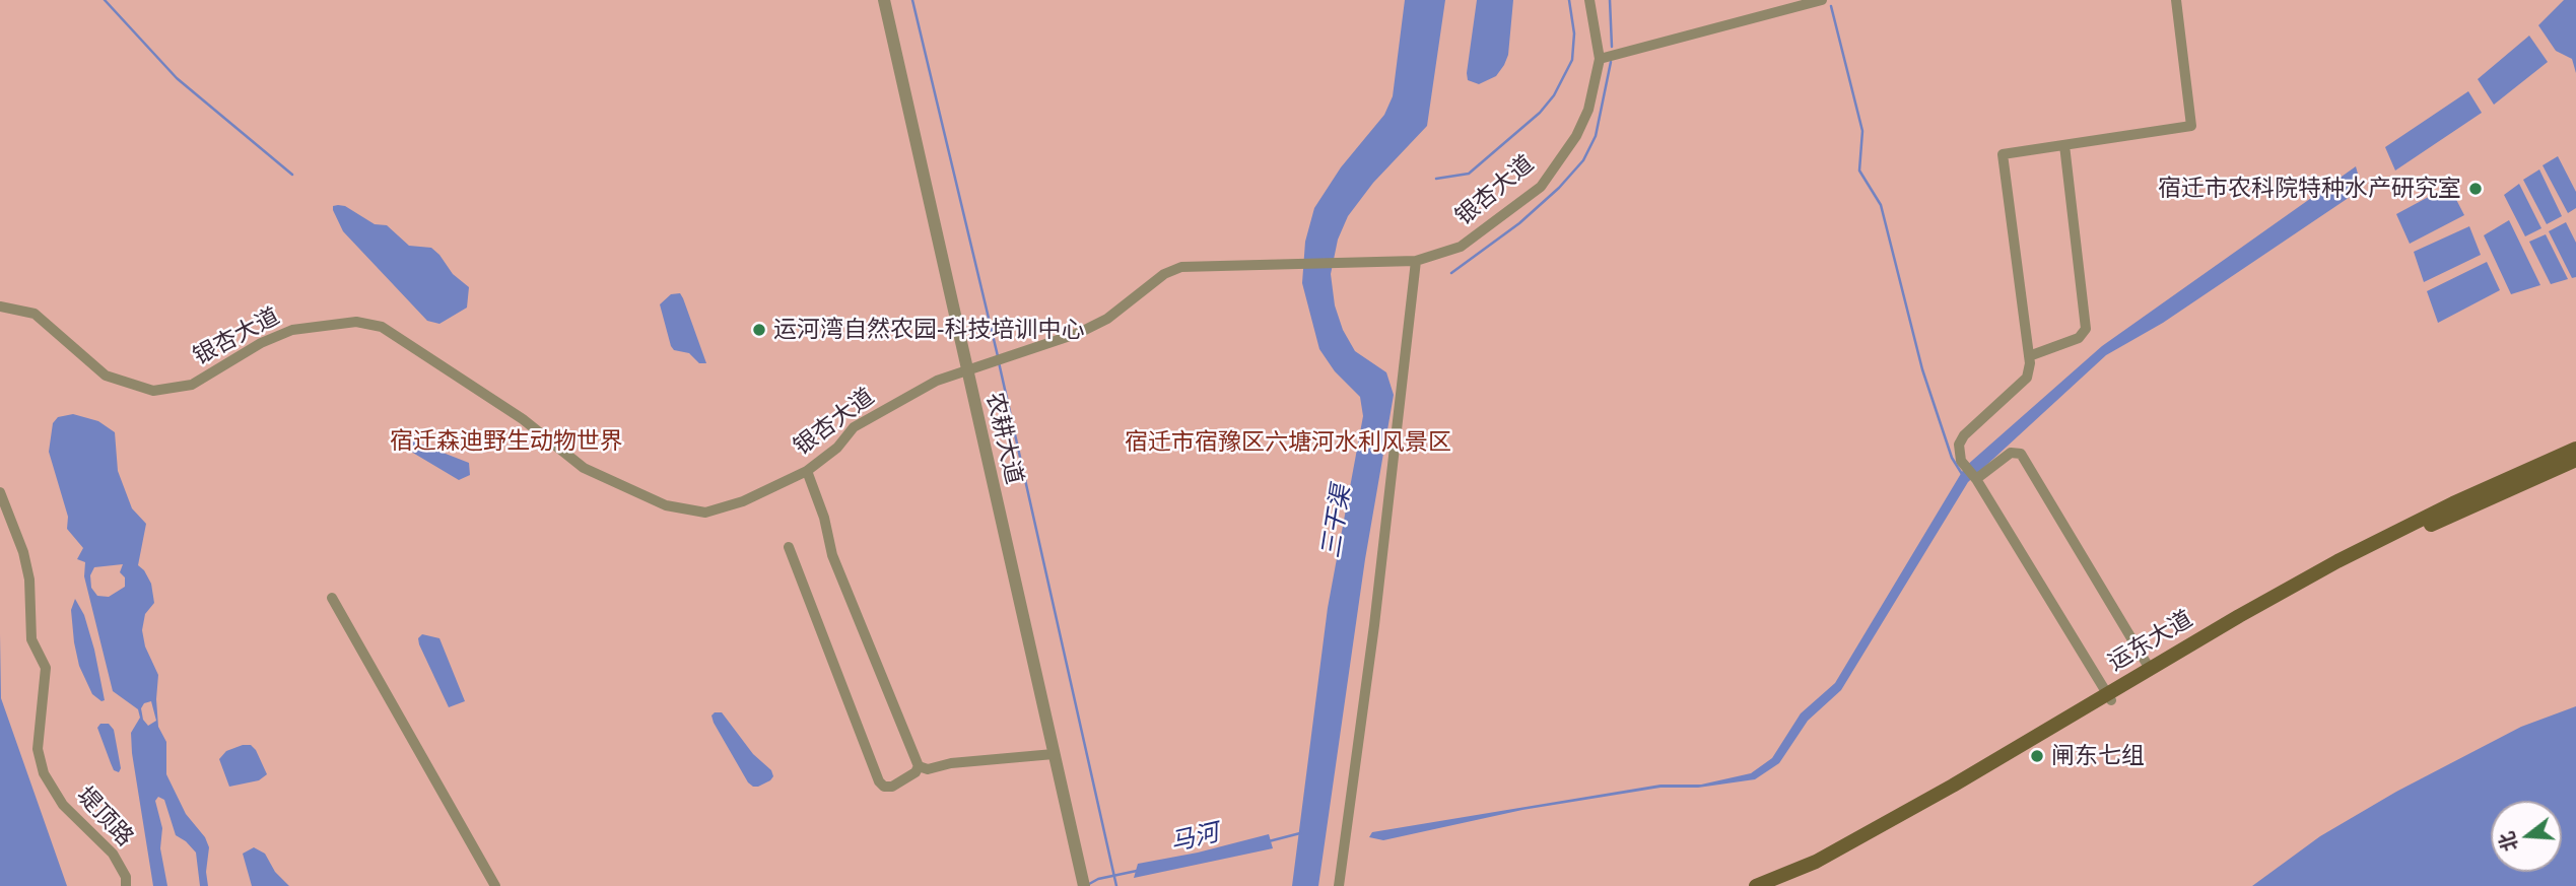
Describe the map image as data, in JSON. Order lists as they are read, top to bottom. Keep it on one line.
{"streets":{"main road":["运东大道"],"street":["银杏大道","农耕大道","堤顶路"]},"crossings":[["银杏大道","农耕大道"]],"water":["三干渠","马河"],"parks":["宿迁森迪野生动物世界","宿迁市宿豫区六塘河水利风景区"],"places":["宿迁市农科院特种水产研究室","运河湾自然农园-科技培训中心","闸东七组"],"north":"left"}
